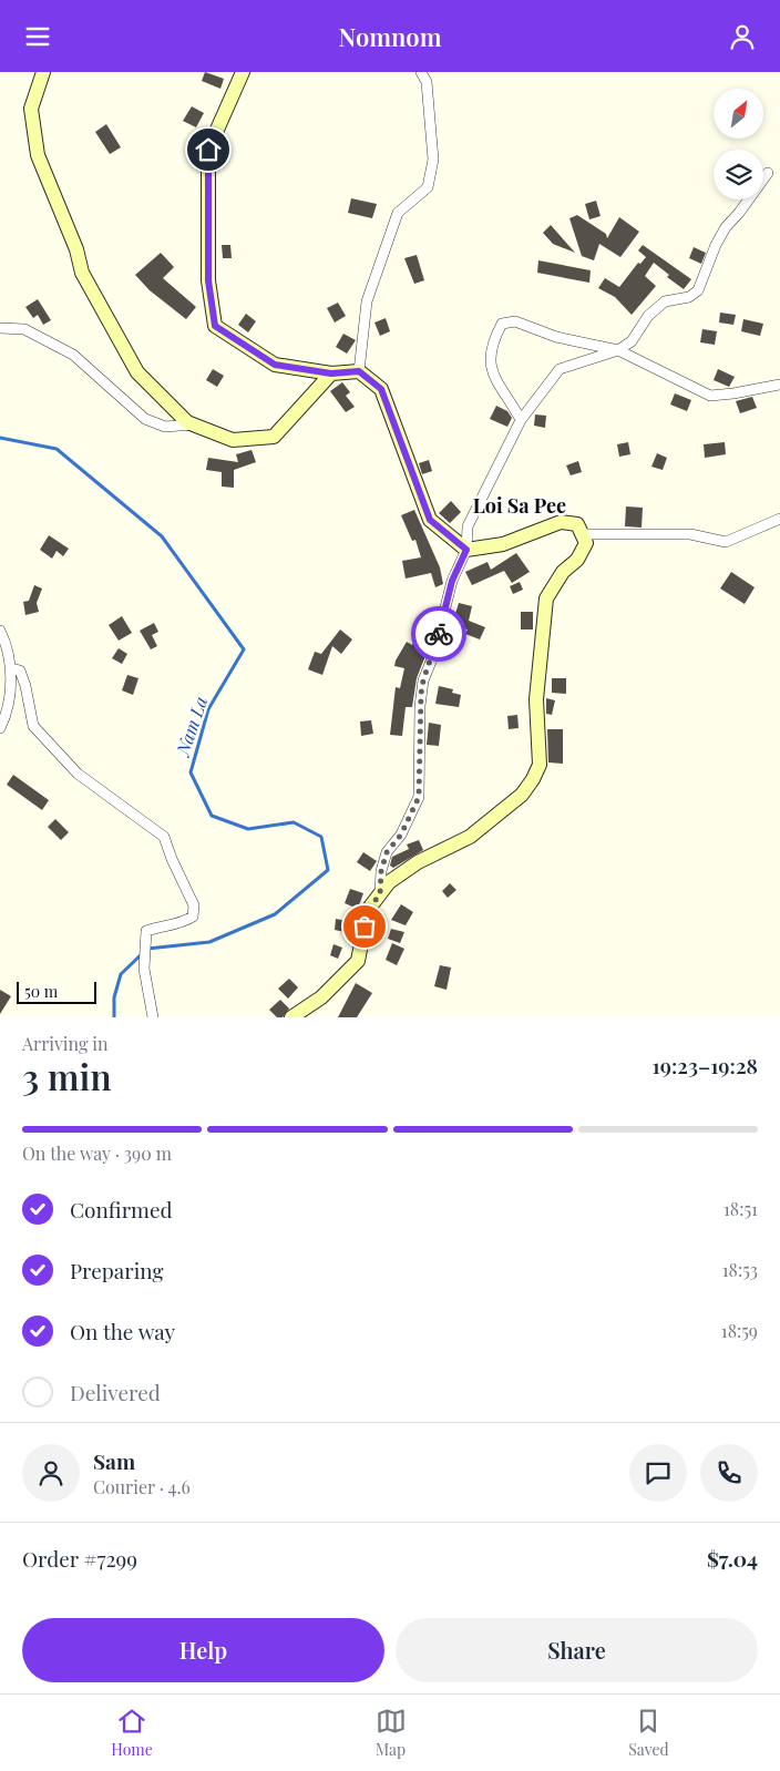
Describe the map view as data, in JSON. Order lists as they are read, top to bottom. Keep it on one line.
{"districts":["Loi Sa Pee"],"water":["Nam La"],"scale_bar":"50 m","north":"top right","page":{"header":"Nomnom","scale":"50 m","heading":["3 min","Arriving in","19:23–19:28"],"panel":["Sam","Courier · 4.6","Order #7299","$7.04"],"bar":"On the way · 390 m","list":[["Confirmed","18:51"],["Preparing","18:53"],["On the way","18:59"],"Delivered"],"buttons":["Help","Share"],"tabs":["Home","Map","Saved"]}}
